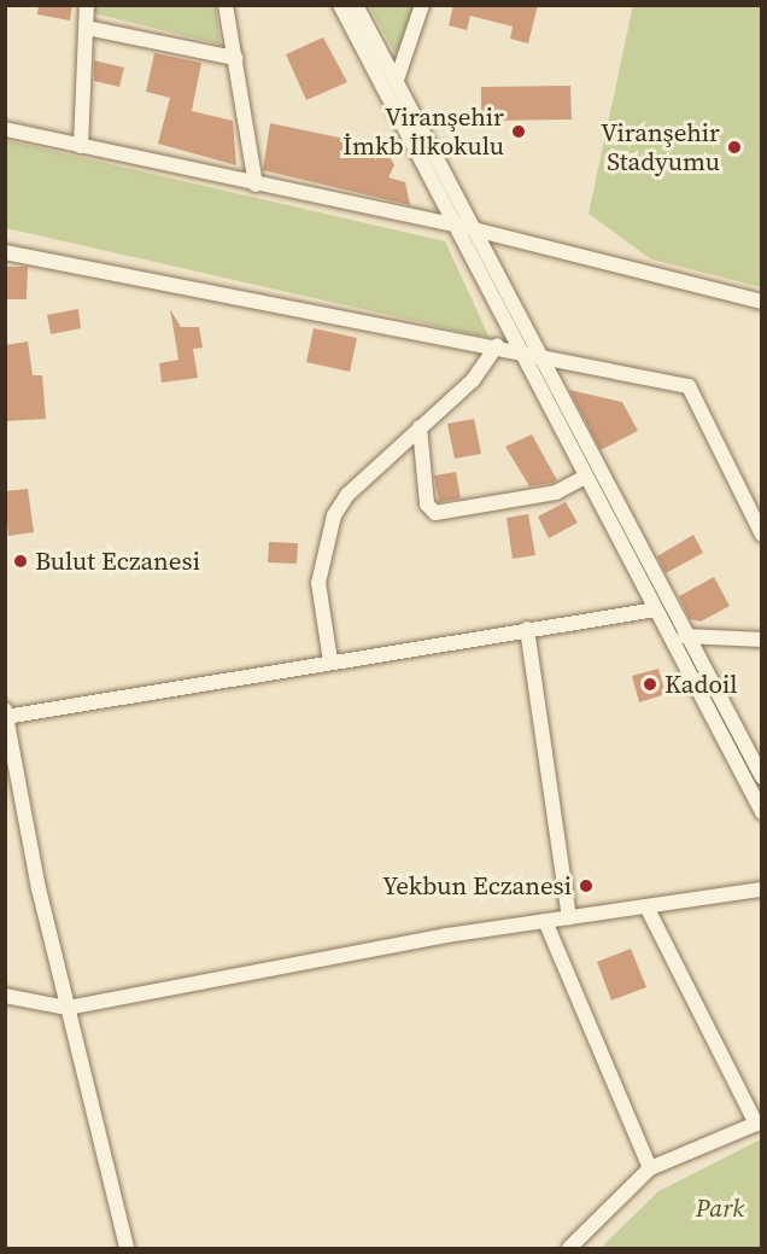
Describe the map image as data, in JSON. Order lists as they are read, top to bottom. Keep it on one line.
{"parks":["Park"],"places":["Viranşehir İmkb İlkokulu","Viranşehir Stadyumu","Bulut Eczanesi","Kadoil","Yekbun Eczanesi"]}
